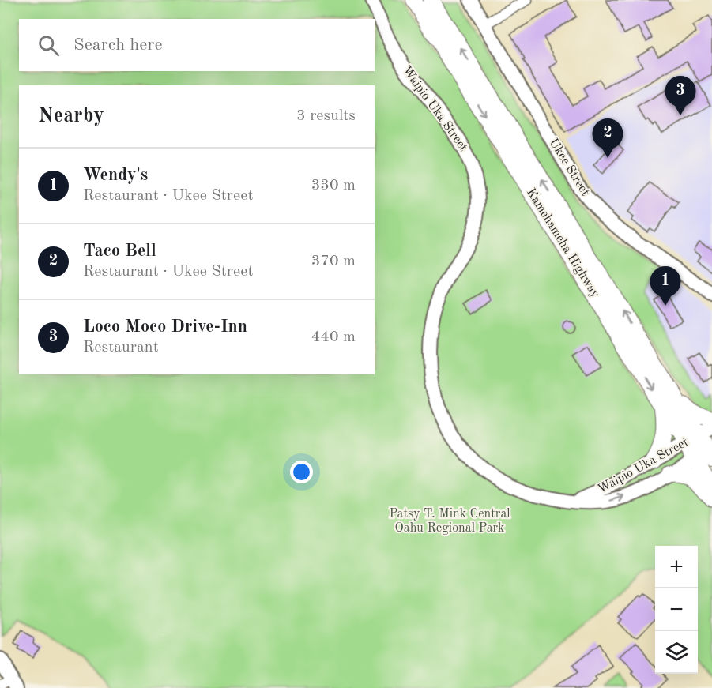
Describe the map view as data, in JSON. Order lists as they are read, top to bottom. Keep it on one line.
{"streets":{"main road":["Kamehameha Highway"],"street":["Waipio Uka Street","Ukee Street"]},"crossings":[["Waipio Uka Street","Kamehameha Highway"]],"parks":["Patsy T. Mink Central Oahu Regional Park"],"page":{"search":"Search here","pins":["3","2","1"],"heading":["Nearby","3 results"],"list":[{"mark":"1","name":"Wendy's","note":"Restaurant · Ukee Street","value":"330 m"},{"mark":"2","name":"Taco Bell","note":"Restaurant · Ukee Street","value":"370 m"},{"mark":"3","name":"Loco Moco Drive-Inn","note":"Restaurant","value":"440 m"}],"map_buttons":["+","−"]}}
